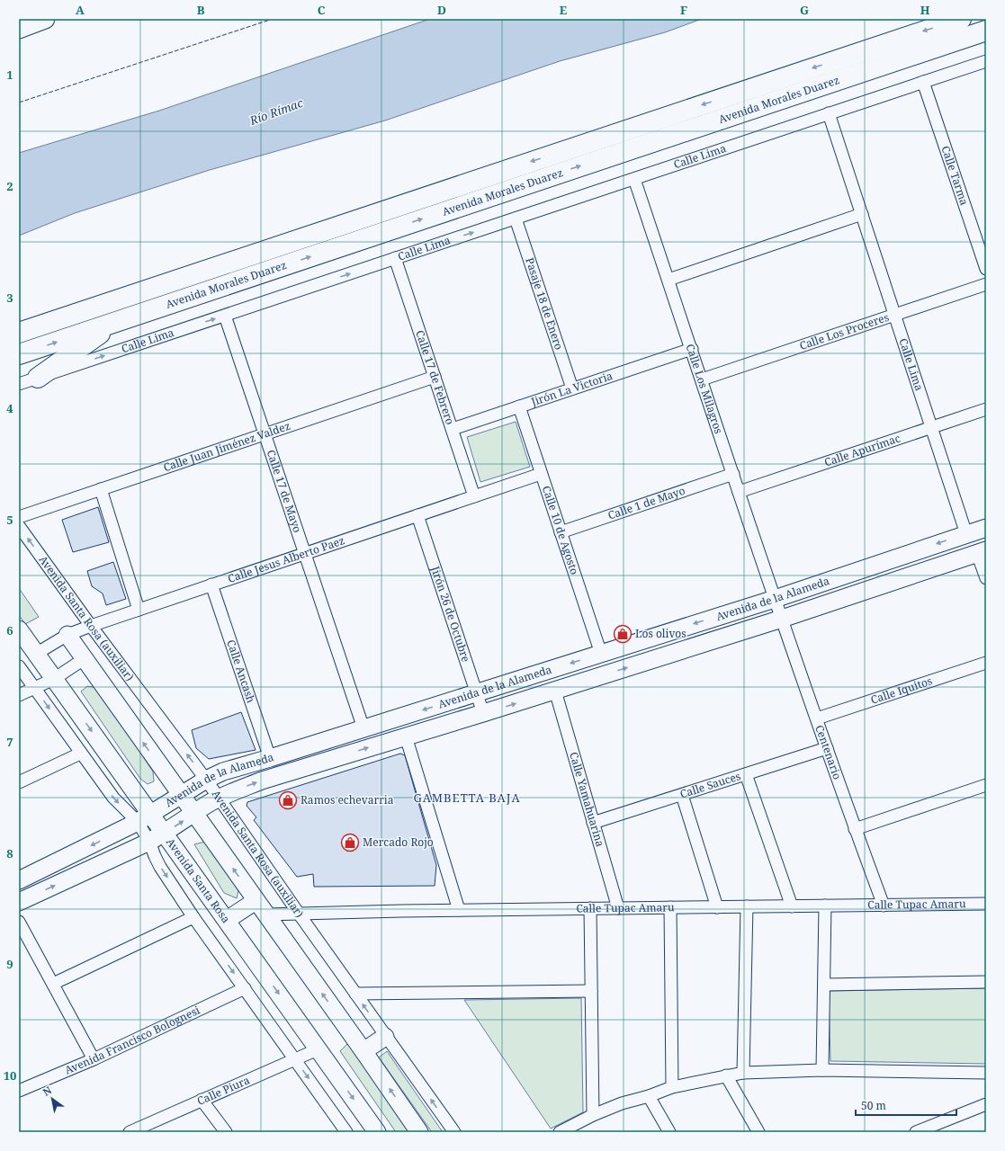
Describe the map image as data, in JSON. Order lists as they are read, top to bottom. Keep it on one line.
{"streets":{"highway":["Avenida Morales Duarez"],"street":["Calle Lima","Calle Tarma","Pasaje 18 de Enero","Calle Los Proceres","Calle 17 de Febrero","Calle Los Milagros","Jirón La Victoria","Calle Juan Jiménez Valdez","Calle Apurímac","Calle 17 de Mayo","Calle 1 de Mayo","Calle 10 de Agosto","Calle Jesus Alberto Paez","Avenida de la Alameda","Jirón 26 de Octubre","Avenida Santa Rosa (auxiliar)","Calle Ancash","Calle Iquitos","Centenario","Calle Sauces","Calle Yamahuarina","Avenida Santa Rosa","Calle Tupac Amaru","Avenida Francisco Bolognesi","Calle Piura"]},"crossings":[["Calle Lima","Calle Tarma"],["Calle Lima","Pasaje 18 de Enero"],["Calle Lima","Calle Los Proceres"],["Calle Lima","Calle 17 de Febrero"],["Calle Lima","Calle Los Milagros"],["Calle Lima","Calle Apurímac"],["Calle Lima","Calle 17 de Mayo"],["Calle Lima","Avenida de la Alameda"],["Pasaje 18 de Enero","Jirón La Victoria"],["Calle Los Proceres","Calle Los Milagros"],["Calle 17 de Febrero","Jirón La Victoria"],["Calle 17 de Febrero","Calle Juan Jiménez Valdez"],["Calle 17 de Febrero","Calle Jesus Alberto Paez"],["Calle Los Milagros","Jirón La Victoria"],["Calle Los Milagros","Calle Apurímac"],["Calle Los Milagros","Calle 1 de Mayo"],["Calle Los Milagros","Avenida de la Alameda"],["Calle Los Milagros","Centenario"],["Jirón La Victoria","Calle 10 de Agosto"],["Calle Juan Jiménez Valdez","Calle 17 de Mayo"],["Calle 17 de Mayo","Calle Jesus Alberto Paez"],["Calle 17 de Mayo","Avenida de la Alameda"],["Calle 1 de Mayo","Calle 10 de Agosto"],["Calle 10 de Agosto","Calle Jesus Alberto Paez"],["Calle 10 de Agosto","Avenida de la Alameda"],["Calle Jesus Alberto Paez","Jirón 26 de Octubre"],["Calle Jesus Alberto Paez","Avenida Santa Rosa (auxiliar)"],["Calle Jesus Alberto Paez","Calle Ancash"],["Calle Jesus Alberto Paez","Avenida Santa Rosa"],["Avenida de la Alameda","Jirón 26 de Octubre"],["Avenida de la Alameda","Avenida Santa Rosa (auxiliar)"],["Avenida de la Alameda","Calle Ancash"],["Avenida de la Alameda","Centenario"],["Avenida de la Alameda","Calle Yamahuarina"],["Avenida de la Alameda","Avenida Santa Rosa"],["Avenida Santa Rosa (auxiliar)","Calle Tupac Amaru"],["Calle Iquitos","Centenario"],["Centenario","Calle Sauces"],["Centenario","Calle Tupac Amaru"],["Calle Sauces","Calle Yamahuarina"],["Calle Yamahuarina","Calle Tupac Amaru"],["Avenida Santa Rosa","Calle Piura"]],"districts":["GAMBETTA BAJA"],"water":["Río Rímac"],"places":{"shop":["Los olivos","Ramos echevarria","Mercado Rojo"]},"scale_bar":"50 m","north":"top left","grid":{"columns":["A","B","C","D","E","F","G","H"],"rows":["1","2","3","4","5","6","7","8","9","10"]}}
